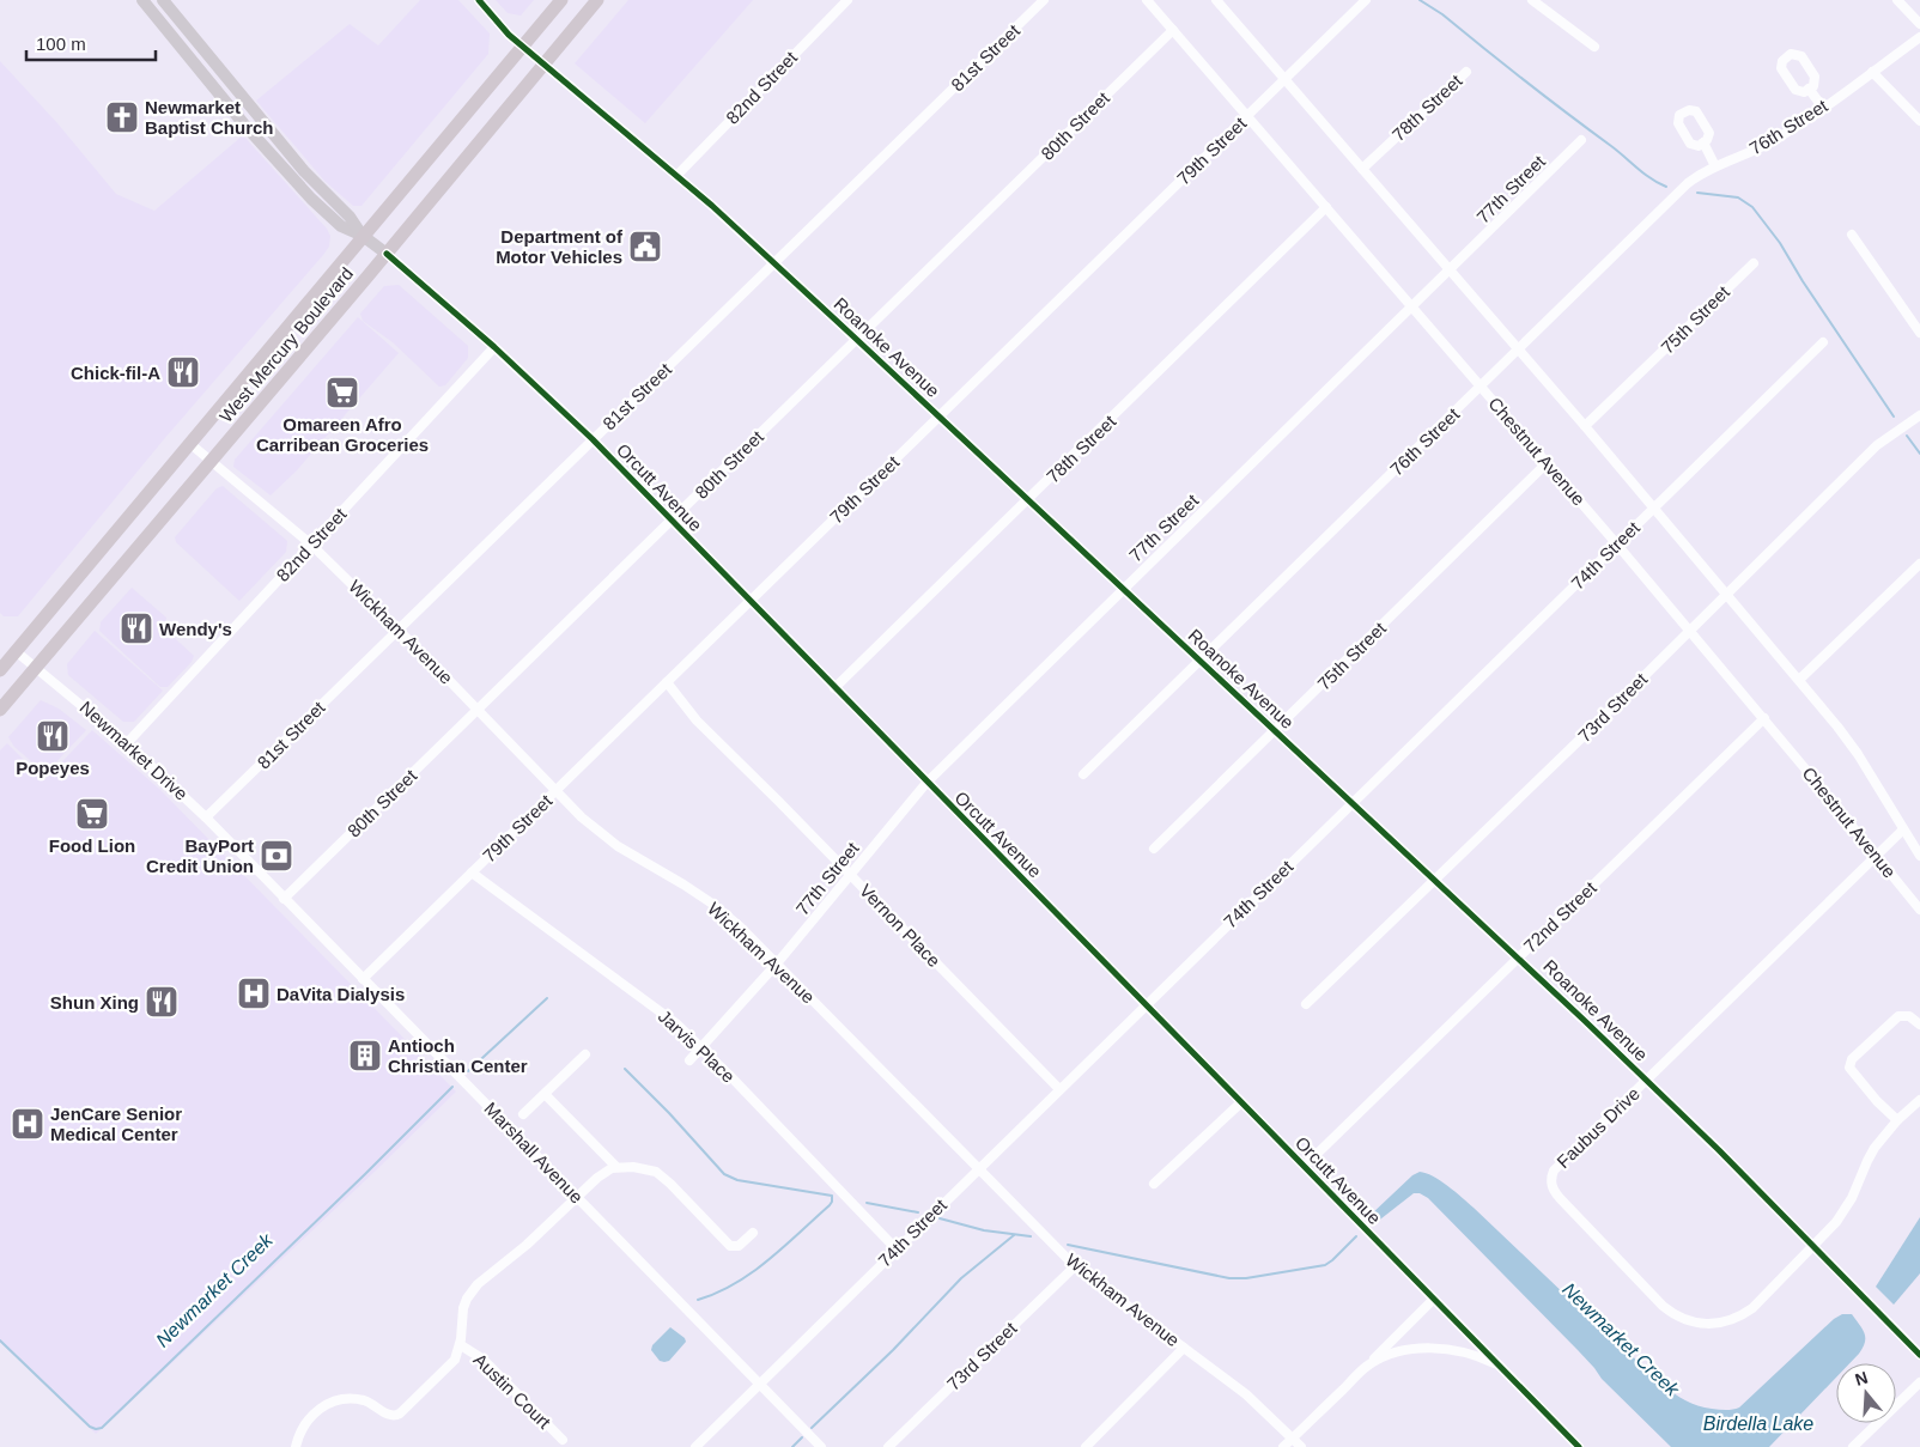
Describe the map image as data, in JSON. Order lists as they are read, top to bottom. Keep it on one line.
{"streets":{"highway":["West Mercury Boulevard"],"main road":["Orcutt Avenue"],"street":["81st Street","82nd Street","78th Street","80th Street","76th Street","79th Street","77th Street","75th Street","Roanoke Avenue","Chestnut Avenue","74th Street","Wickham Avenue","73rd Street","Newmarket Drive","72nd Street","Vernon Place","Jarvis Place","Faubus Drive","Marshall Avenue","Austin Court"]},"crossings":[["81st Street","Roanoke Avenue"],["81st Street","Orcutt Avenue"],["81st Street","Wickham Avenue"],["81st Street","Newmarket Drive"],["82nd Street","Roanoke Avenue"],["82nd Street","Orcutt Avenue"],["82nd Street","Wickham Avenue"],["82nd Street","Newmarket Drive"],["78th Street","Roanoke Avenue"],["78th Street","Chestnut Avenue"],["78th Street","Orcutt Avenue"],["80th Street","Roanoke Avenue"],["80th Street","Chestnut Avenue"],["80th Street","Orcutt Avenue"],["80th Street","Wickham Avenue"],["80th Street","Marshall Avenue"],["76th Street","Roanoke Avenue"],["76th Street","Chestnut Avenue"],["79th Street","Roanoke Avenue"],["79th Street","Chestnut Avenue"],["79th Street","Orcutt Avenue"],["79th Street","Wickham Avenue"],["79th Street","Vernon Place"],["79th Street","Jarvis Place"],["79th Street","Marshall Avenue"],["77th Street","Roanoke Avenue"],["77th Street","Chestnut Avenue"],["77th Street","Orcutt Avenue"],["77th Street","Wickham Avenue"],["77th Street","Vernon Place"],["77th Street","Jarvis Place"],["75th Street","Roanoke Avenue"],["75th Street","Chestnut Avenue"],["West Mercury Boulevard","Roanoke Avenue"],["West Mercury Boulevard","Orcutt Avenue"],["West Mercury Boulevard","Wickham Avenue"],["West Mercury Boulevard","Newmarket Drive"],["Roanoke Avenue","74th Street"],["Roanoke Avenue","73rd Street"],["Roanoke Avenue","72nd Street"],["Roanoke Avenue","Faubus Drive"],["Chestnut Avenue","74th Street"],["Chestnut Avenue","73rd Street"],["Chestnut Avenue","72nd Street"],["Chestnut Avenue","Faubus Drive"],["Orcutt Avenue","74th Street"],["Orcutt Avenue","72nd Street"],["74th Street","Wickham Avenue"],["74th Street","Vernon Place"],["74th Street","Jarvis Place"],["74th Street","Marshall Avenue"],["Wickham Avenue","73rd Street"],["Newmarket Drive","Marshall Avenue"]],"water":["Newmarket Creek","Birdella Lake"],"places":{"church":["Newmarket Baptist Church"],"public building":["Department of Motor Vehicles"],"restaurant":["Chick-fil-A","Wendy's","Popeyes","Shun Xing"],"supermarket":["Omareen Afro Carribean Groceries","Food Lion"],"bank":["BayPort Credit Union"],"hospital":["DaVita Dialysis","JenCare Senior Medical Center"],"building":["Antioch Christian Center"]},"scale_bar":"100 m","north":"top"}
